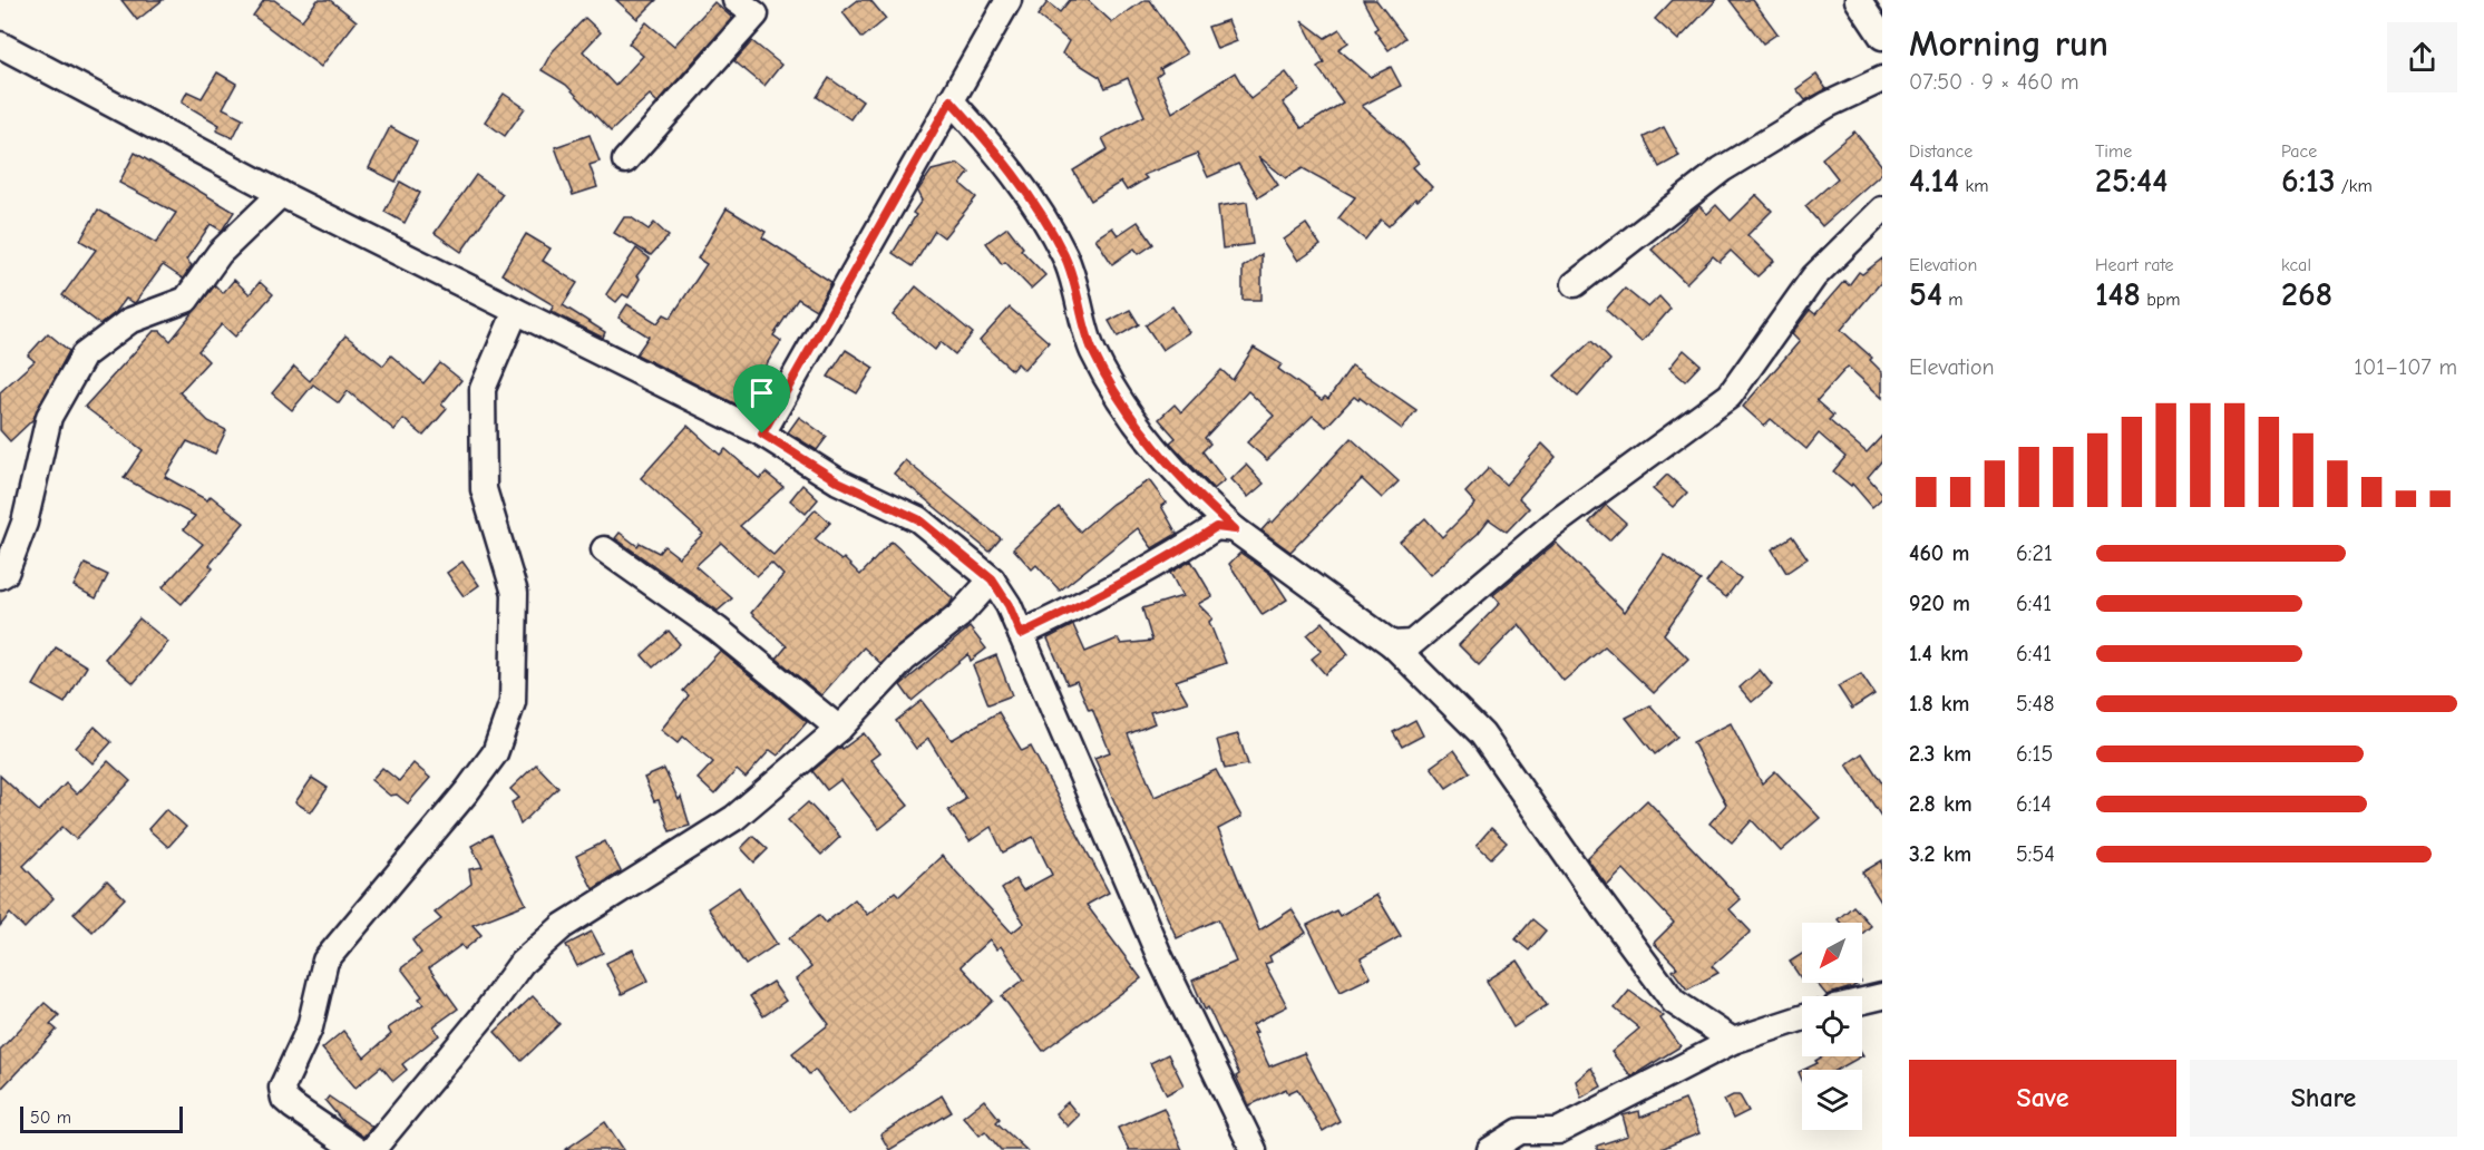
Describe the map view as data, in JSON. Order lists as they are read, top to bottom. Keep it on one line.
{"scale_bar":"50 m","north":"bottom left","page":{"heading":["Morning run","07:50 · 9 × 460 m"],"stats":[["Distance","4.14 km"],["Time","25:44"],["Pace","6:13 /km"],["Elevation","54 m"],["Heart rate","148 bpm"],["kcal","268"]],"chart":["Elevation","101–107 m"],"list":[{"name":"460 m","note":"6:21"},{"name":"920 m","note":"6:41"},{"name":"1.4 km","note":"6:41"},{"name":"1.8 km","note":"5:48"},{"name":"2.3 km","note":"6:15"},{"name":"2.8 km","note":"6:14"},{"name":"3.2 km","note":"5:54"}],"buttons":["Save","Share"],"scale":"50 m"}}
